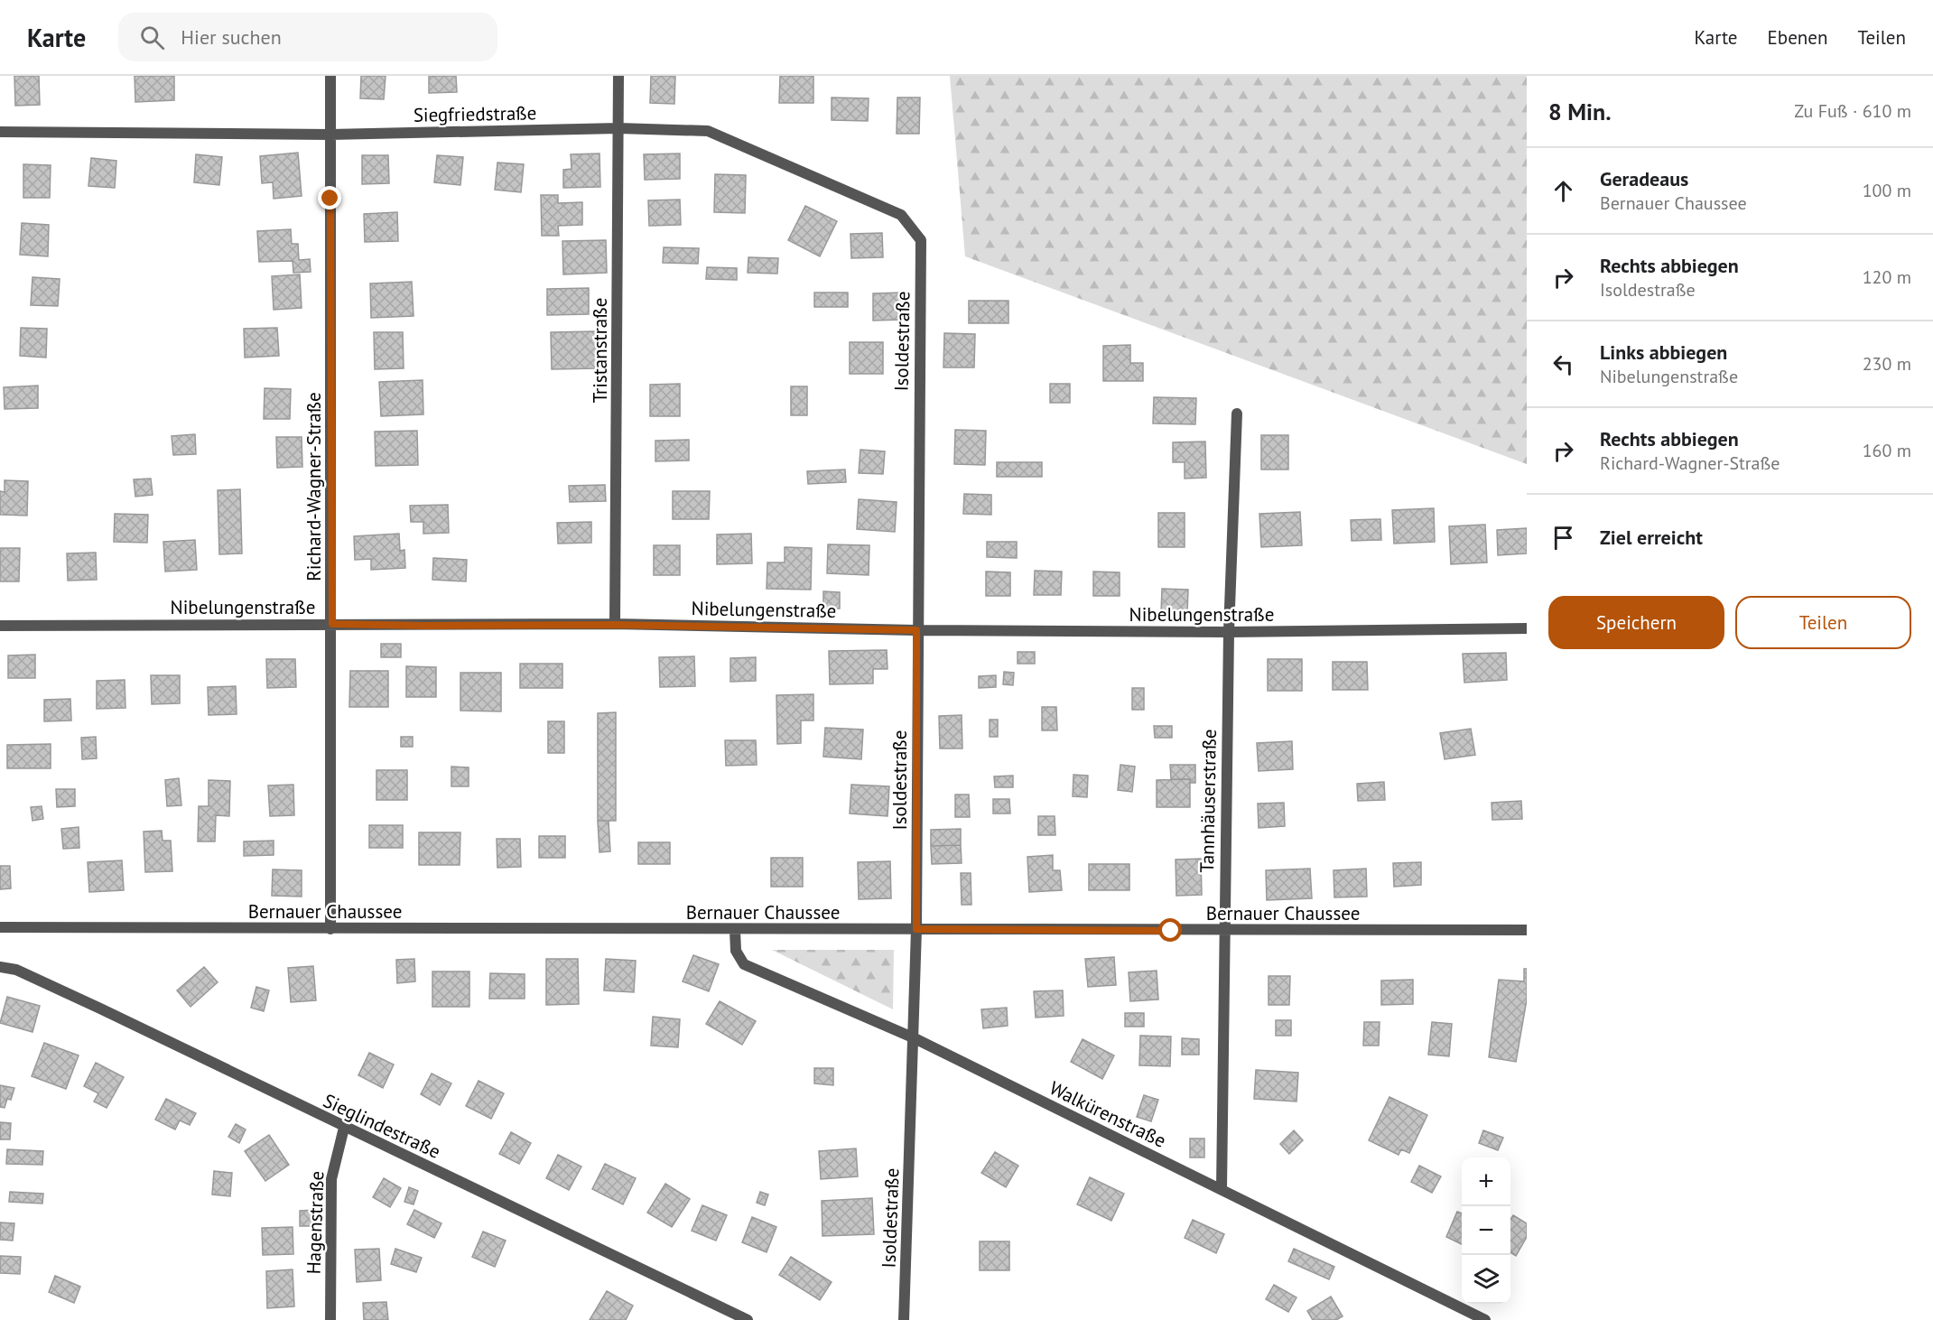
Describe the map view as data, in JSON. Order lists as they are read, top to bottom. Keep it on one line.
{"streets":{"street":["Siegfriedstraße","Isoldestraße","Tristanstraße","Richard-Wagner-Straße","Nibelungenstraße","Tannhäuserstraße","Bernauer Chaussee","Walkürenstraße","Sieglindestraße","Hagenstraße"]},"crossings":[["Siegfriedstraße","Isoldestraße"],["Siegfriedstraße","Tristanstraße"],["Siegfriedstraße","Richard-Wagner-Straße"],["Isoldestraße","Nibelungenstraße"],["Isoldestraße","Bernauer Chaussee"],["Isoldestraße","Walkürenstraße"],["Tristanstraße","Nibelungenstraße"],["Richard-Wagner-Straße","Nibelungenstraße"],["Richard-Wagner-Straße","Bernauer Chaussee"],["Nibelungenstraße","Tannhäuserstraße"],["Tannhäuserstraße","Bernauer Chaussee"],["Tannhäuserstraße","Walkürenstraße"],["Bernauer Chaussee","Walkürenstraße"],["Sieglindestraße","Hagenstraße"]],"page":{"header":"Karte","search":"Hier suchen","nav":["Karte","Ebenen","Teilen"],"heading":["8 Min.","Zu Fuß · 610 m"],"list":[["Geradeaus","Bernauer Chaussee","100 m"],["Rechts abbiegen","Isoldestraße","120 m"],["Links abbiegen","Nibelungenstraße","230 m"],["Rechts abbiegen","Richard-Wagner-Straße","160 m"],"Ziel erreicht"],"buttons":["Speichern","Teilen"],"map_buttons":["+","−"]}}
